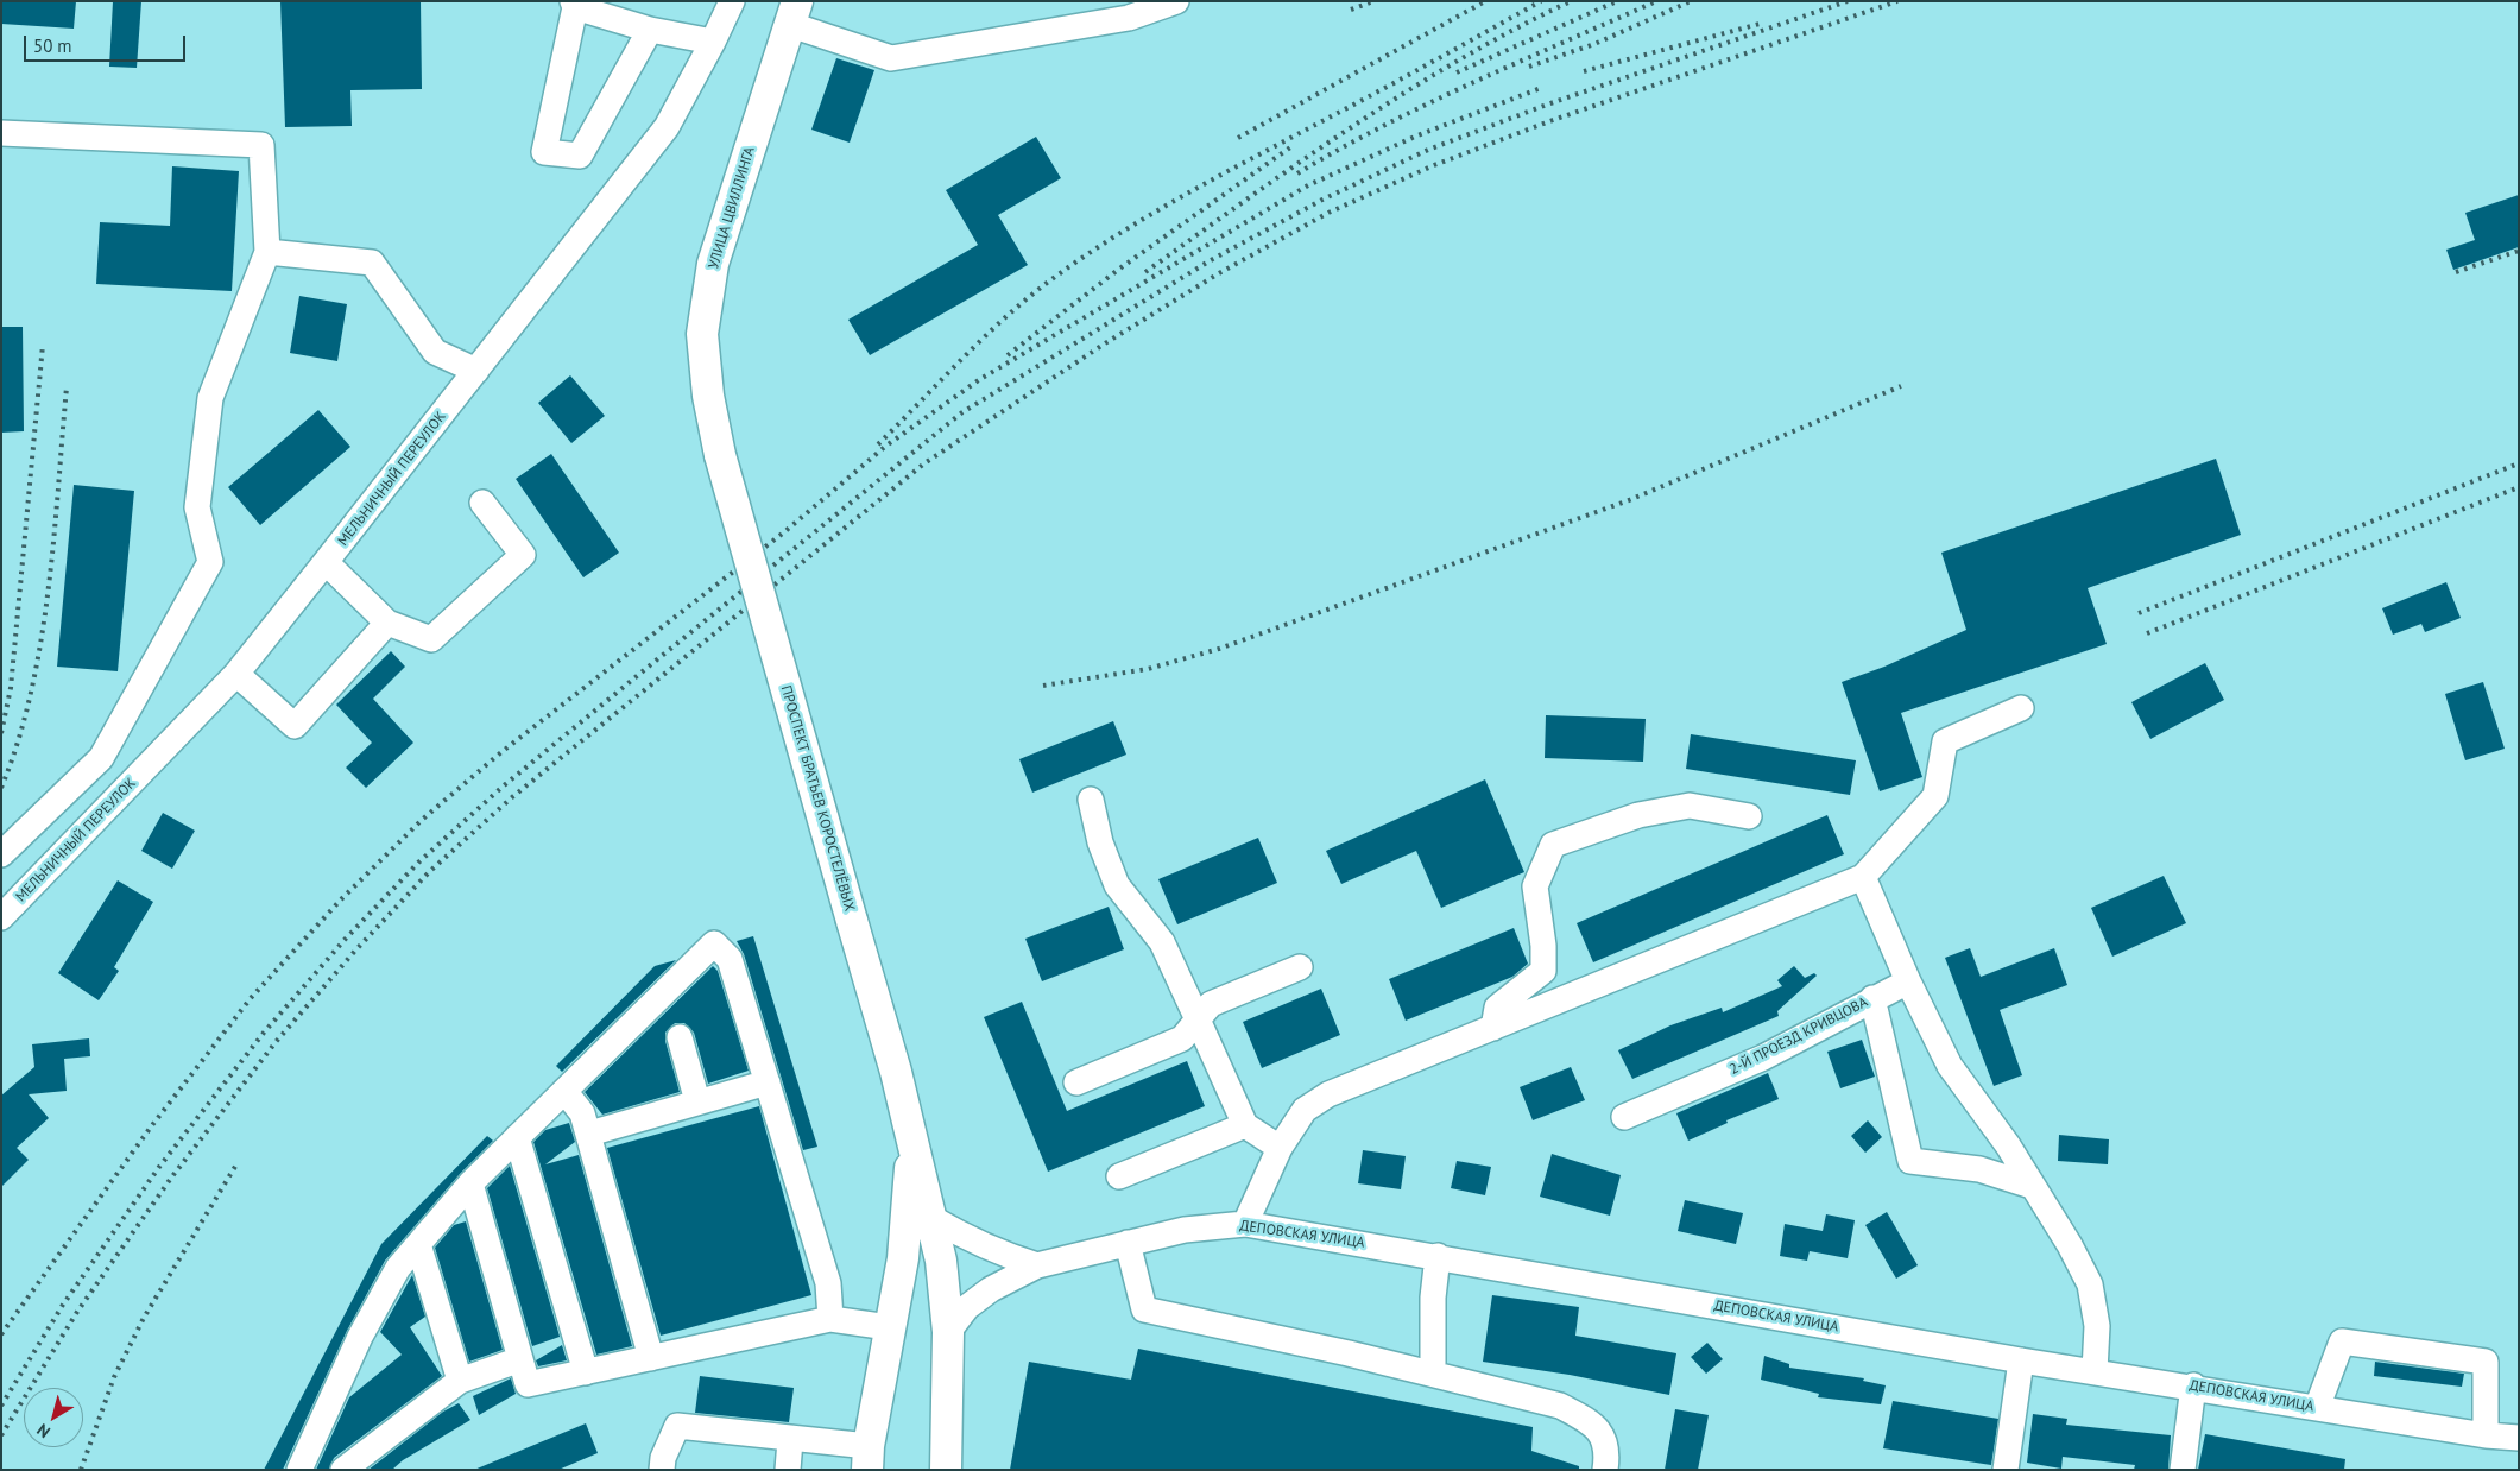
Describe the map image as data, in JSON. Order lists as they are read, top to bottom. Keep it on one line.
{"streets":{"main road":["УЛИЦА ЦВИЛЛИНГА","ПРОСПЕКТ БРАТЬЕВ КОРОСТЕЛЁВЫХ"],"street":["МЕЛЬНИЧНЫЙ ПЕРЕУЛОК","2-Й ПРОЕЗД КРИВЦОВА","ДЕПОВСКАЯ УЛИЦА"]},"crossings":[["УЛИЦА ЦВИЛЛИНГА","ПРОСПЕКТ БРАТЬЕВ КОРОСТЕЛЁВЫХ"],["ПРОСПЕКТ БРАТЬЕВ КОРОСТЕЛЁВЫХ","ДЕПОВСКАЯ УЛИЦА"]],"scale_bar":"50 m","north":"bottom left"}
